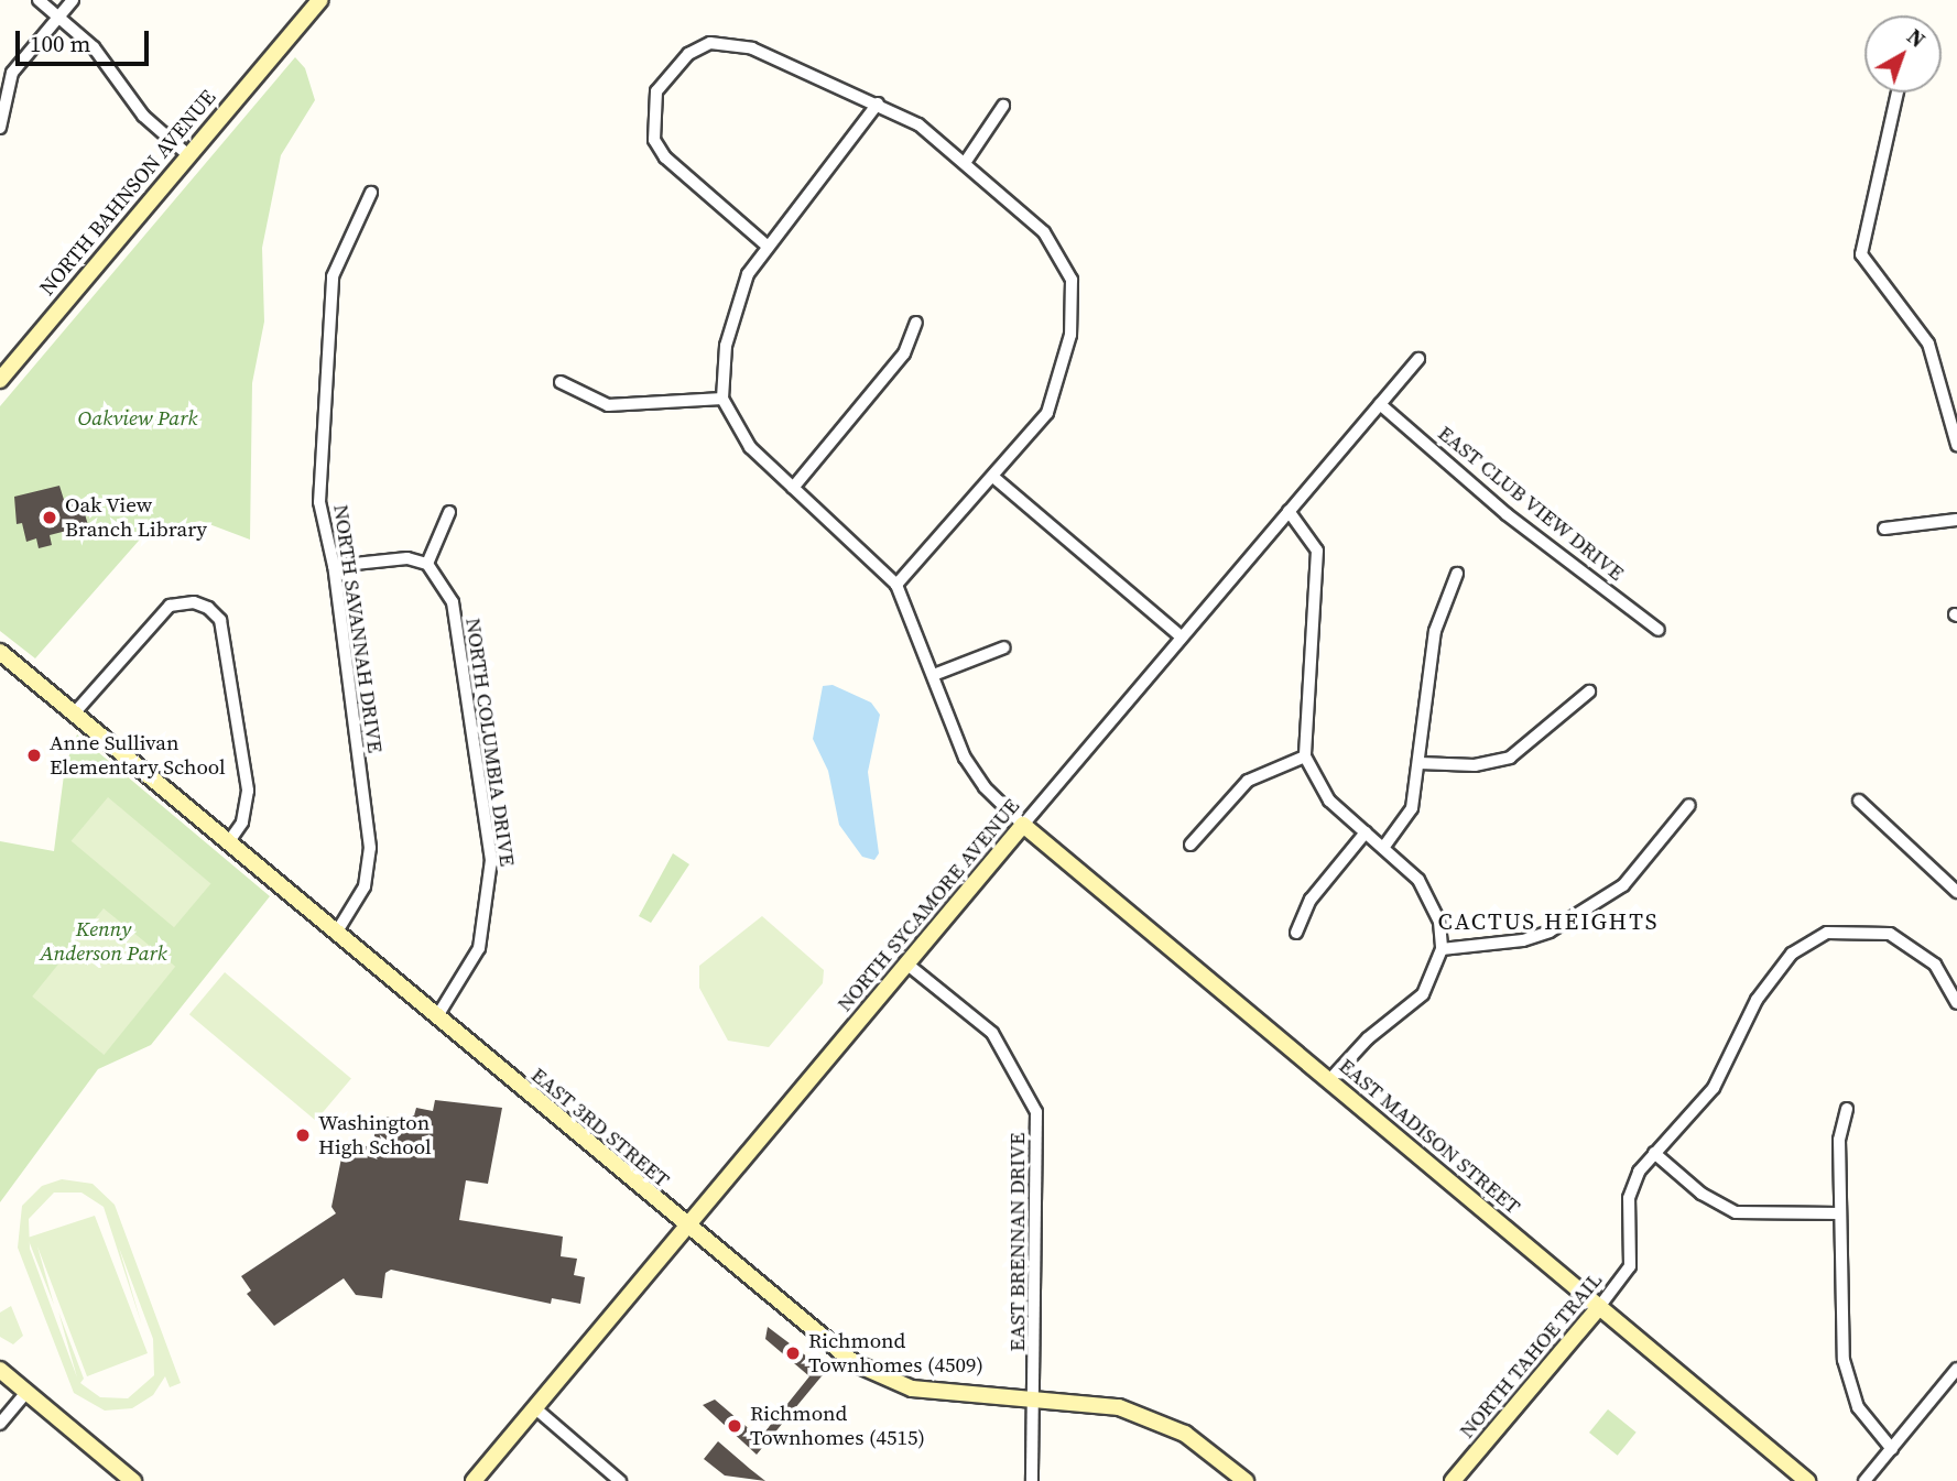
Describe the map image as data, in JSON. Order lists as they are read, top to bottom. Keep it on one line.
{"streets":{"street":["NORTH BAHNSON AVENUE","EAST CLUB VIEW DRIVE","NORTH SAVANNAH DRIVE","NORTH COLUMBIA DRIVE","NORTH SYCAMORE AVENUE","EAST 3RD STREET","EAST MADISON STREET","EAST BRENNAN DRIVE","NORTH TAHOE TRAIL"]},"crossings":[["EAST CLUB VIEW DRIVE","NORTH SYCAMORE AVENUE"],["NORTH SAVANNAH DRIVE","EAST 3RD STREET"],["NORTH COLUMBIA DRIVE","EAST 3RD STREET"],["NORTH SYCAMORE AVENUE","EAST 3RD STREET"],["NORTH SYCAMORE AVENUE","EAST MADISON STREET"],["NORTH SYCAMORE AVENUE","EAST BRENNAN DRIVE"],["EAST 3RD STREET","EAST BRENNAN DRIVE"],["EAST MADISON STREET","NORTH TAHOE TRAIL"]],"districts":["CACTUS HEIGHTS"],"parks":["Oakview Park","Kenny Anderson Park"],"places":["Oak View Branch Library","Anne Sullivan Elementary School","Washington High School","Richmond Townhomes (4509)","Richmond Townhomes (4515)"],"scale_bar":"100 m","north":"top right"}
